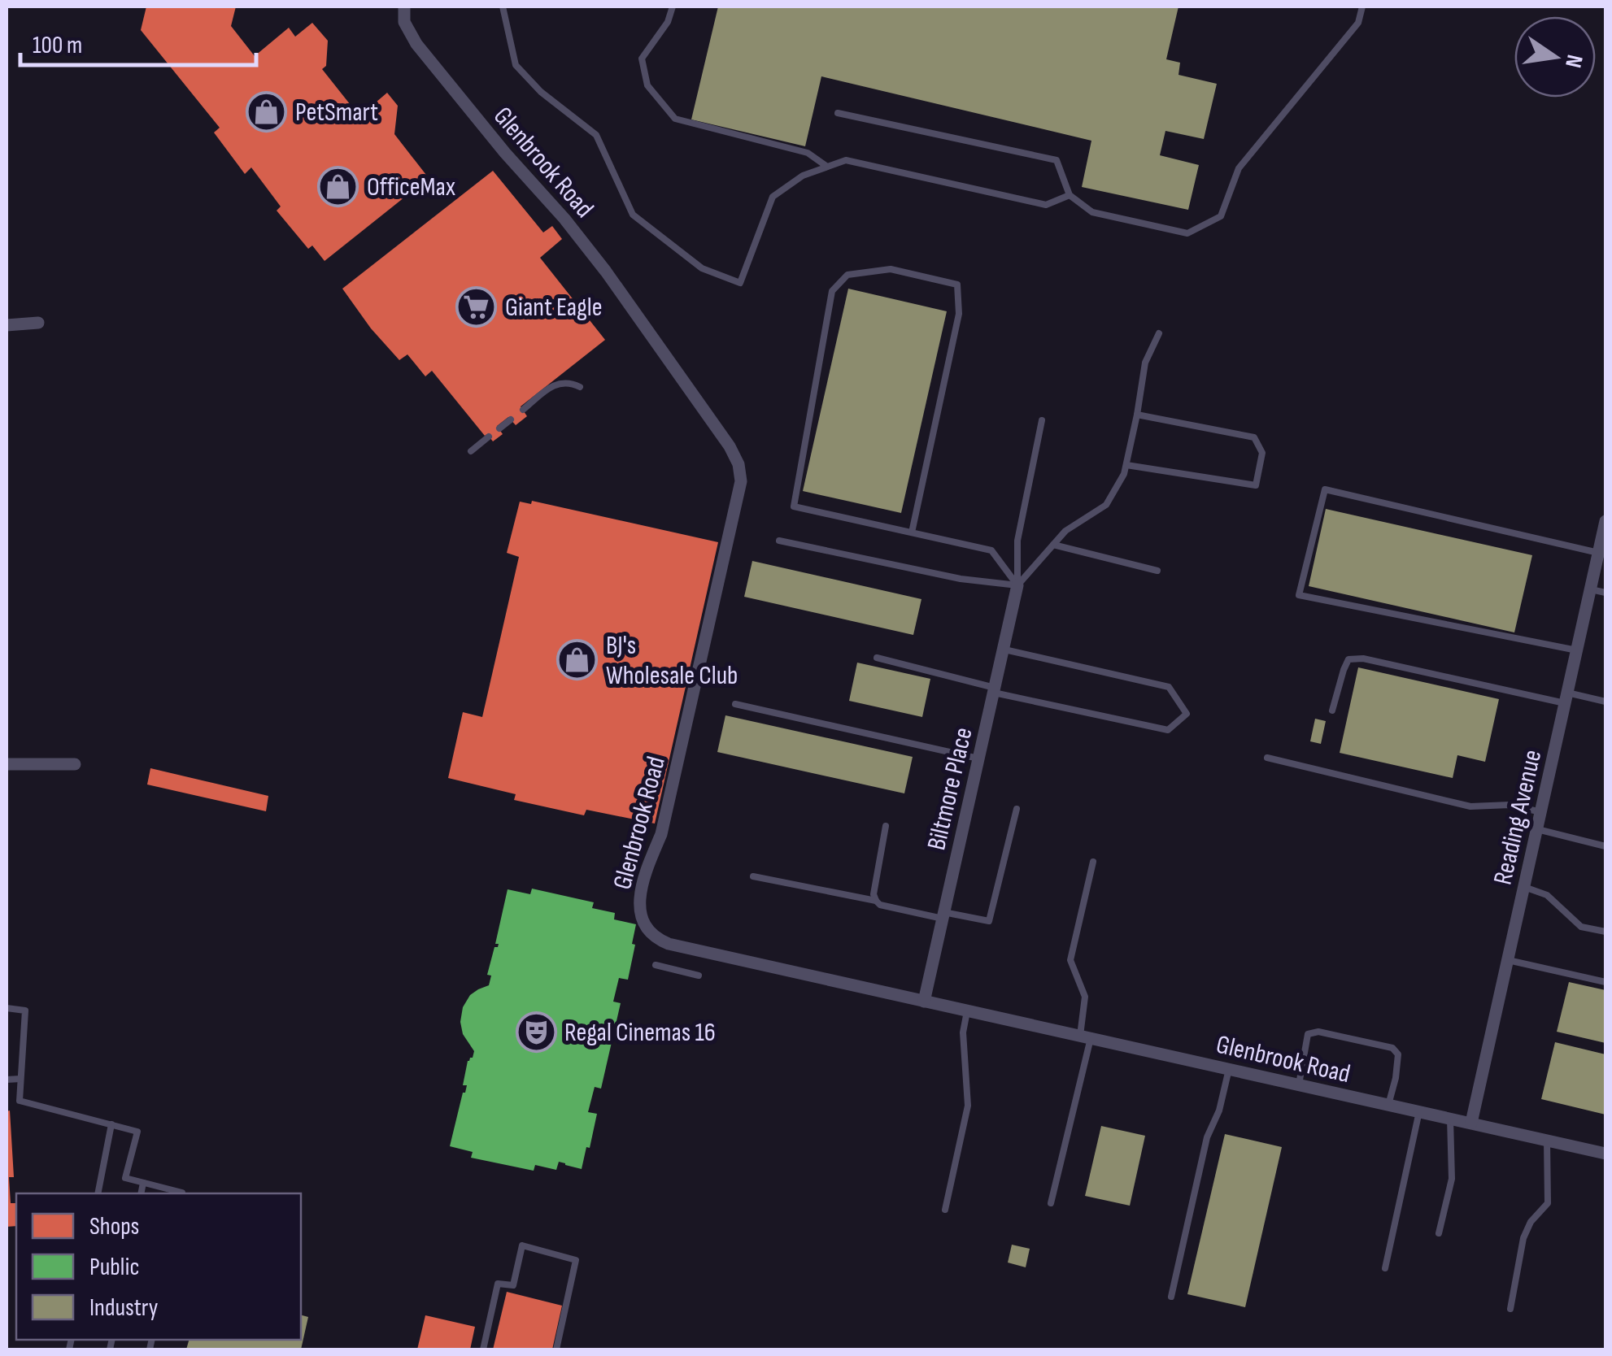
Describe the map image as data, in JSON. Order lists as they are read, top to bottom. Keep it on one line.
{"streets":{"street":["Glenbrook Road","Biltmore Place","Reading Avenue"]},"crossings":[["Glenbrook Road","Biltmore Place"],["Glenbrook Road","Reading Avenue"]],"places":{"shop":["PetSmart","OfficeMax","BJ's Wholesale Club"],"supermarket":["Giant Eagle"],"theatre":["Regal Cinemas 16"]},"legend":["Shops","Public","Industry"],"scale_bar":"100 m","north":"right"}
